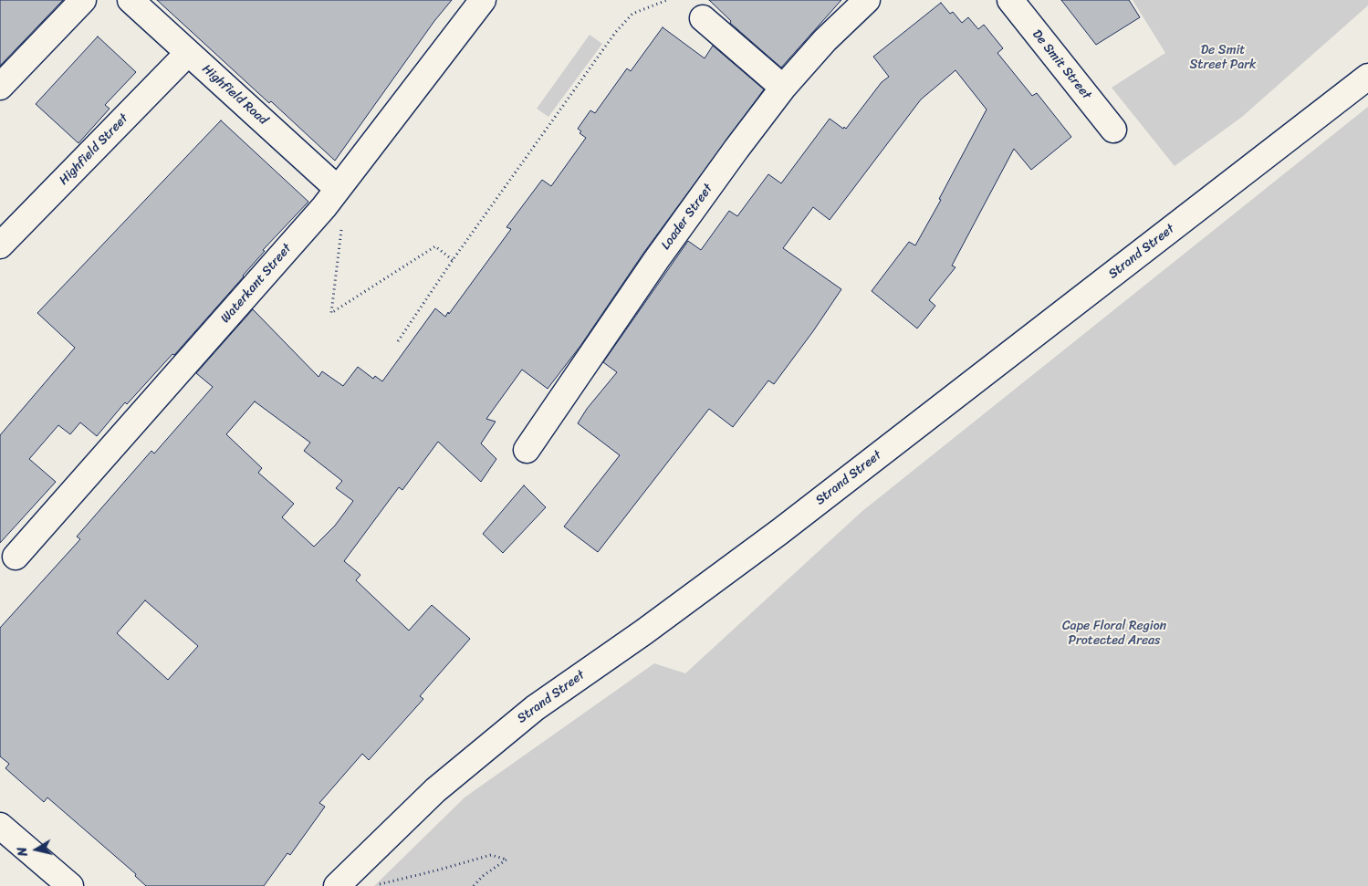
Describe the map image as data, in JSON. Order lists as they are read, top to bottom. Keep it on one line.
{"streets":{"street":["De Smit Street","Highfield Road","Highfield Street","Loader Street","Strand Street","Waterkant Street"]},"crossings":[["Highfield Road","Highfield Street"],["Highfield Road","Waterkant Street"]],"parks":["De Smit Street Park","Cape Floral Region Protected Areas"],"north":"left"}
